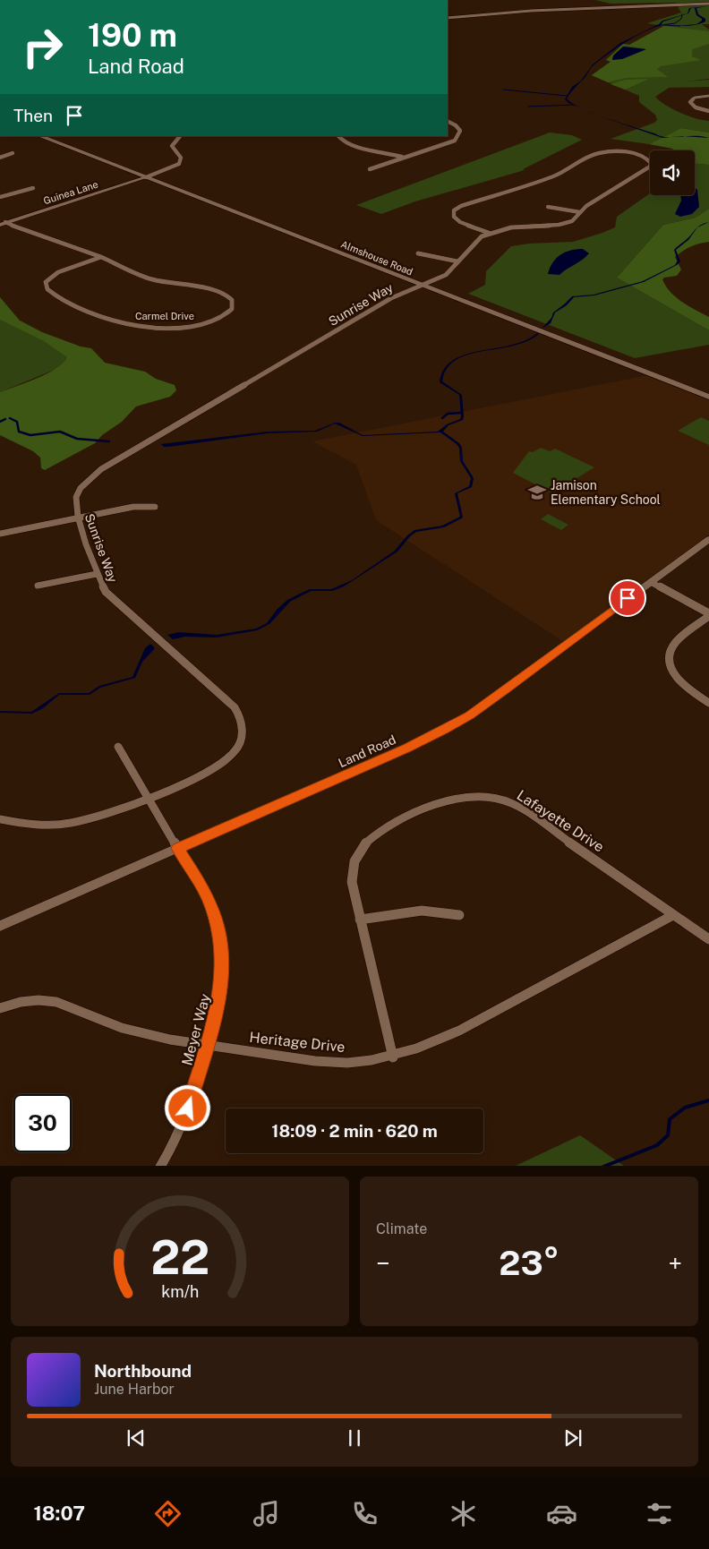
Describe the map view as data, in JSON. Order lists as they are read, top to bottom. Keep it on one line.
{"streets":{"main road":["Almshouse Road"],"street":["Guinea Lane","Sunrise Way","Carmel Drive","Land Road","Lafayette Drive","Meyer Way","Heritage Drive"]},"crossings":[["Guinea Lane","Almshouse Road"],["Guinea Lane","Carmel Drive"],["Almshouse Road","Sunrise Way"],["Sunrise Way","Meyer Way"],["Land Road","Meyer Way"],["Lafayette Drive","Heritage Drive"],["Meyer Way","Heritage Drive"]],"places":{"school or university":["Jamison Elementary School"]},"page":{"turn":["190 m","Land Road"],"then":"Then","limit":"30","trip":"18:09 · 2 min · 620 m","tile":"Climate","heat":["−","23°","+"],"song":["Northbound","June Harbor"],"tabs":"18:07","gauge":["22","km/h"]}}
